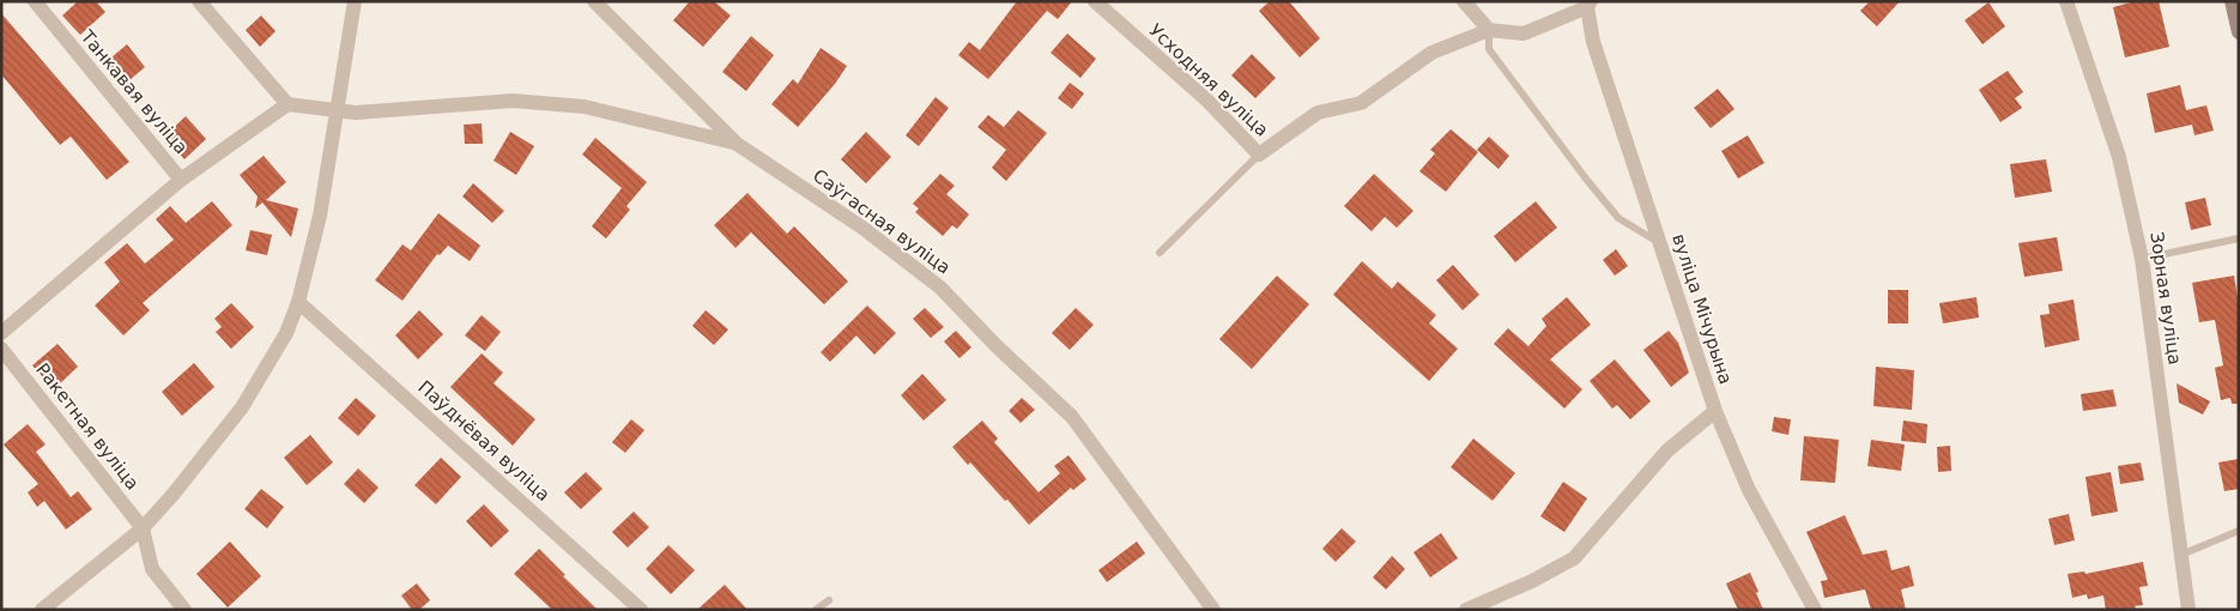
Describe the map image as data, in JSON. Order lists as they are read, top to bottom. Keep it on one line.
{"streets":{"street":["Усходняя вуліца","Танкавая вуліца","Саўгасная вуліца","Зорная вуліца","вуліца Мічурына","Ракетная вуліца","Паўднёвая вуліца"]}}
